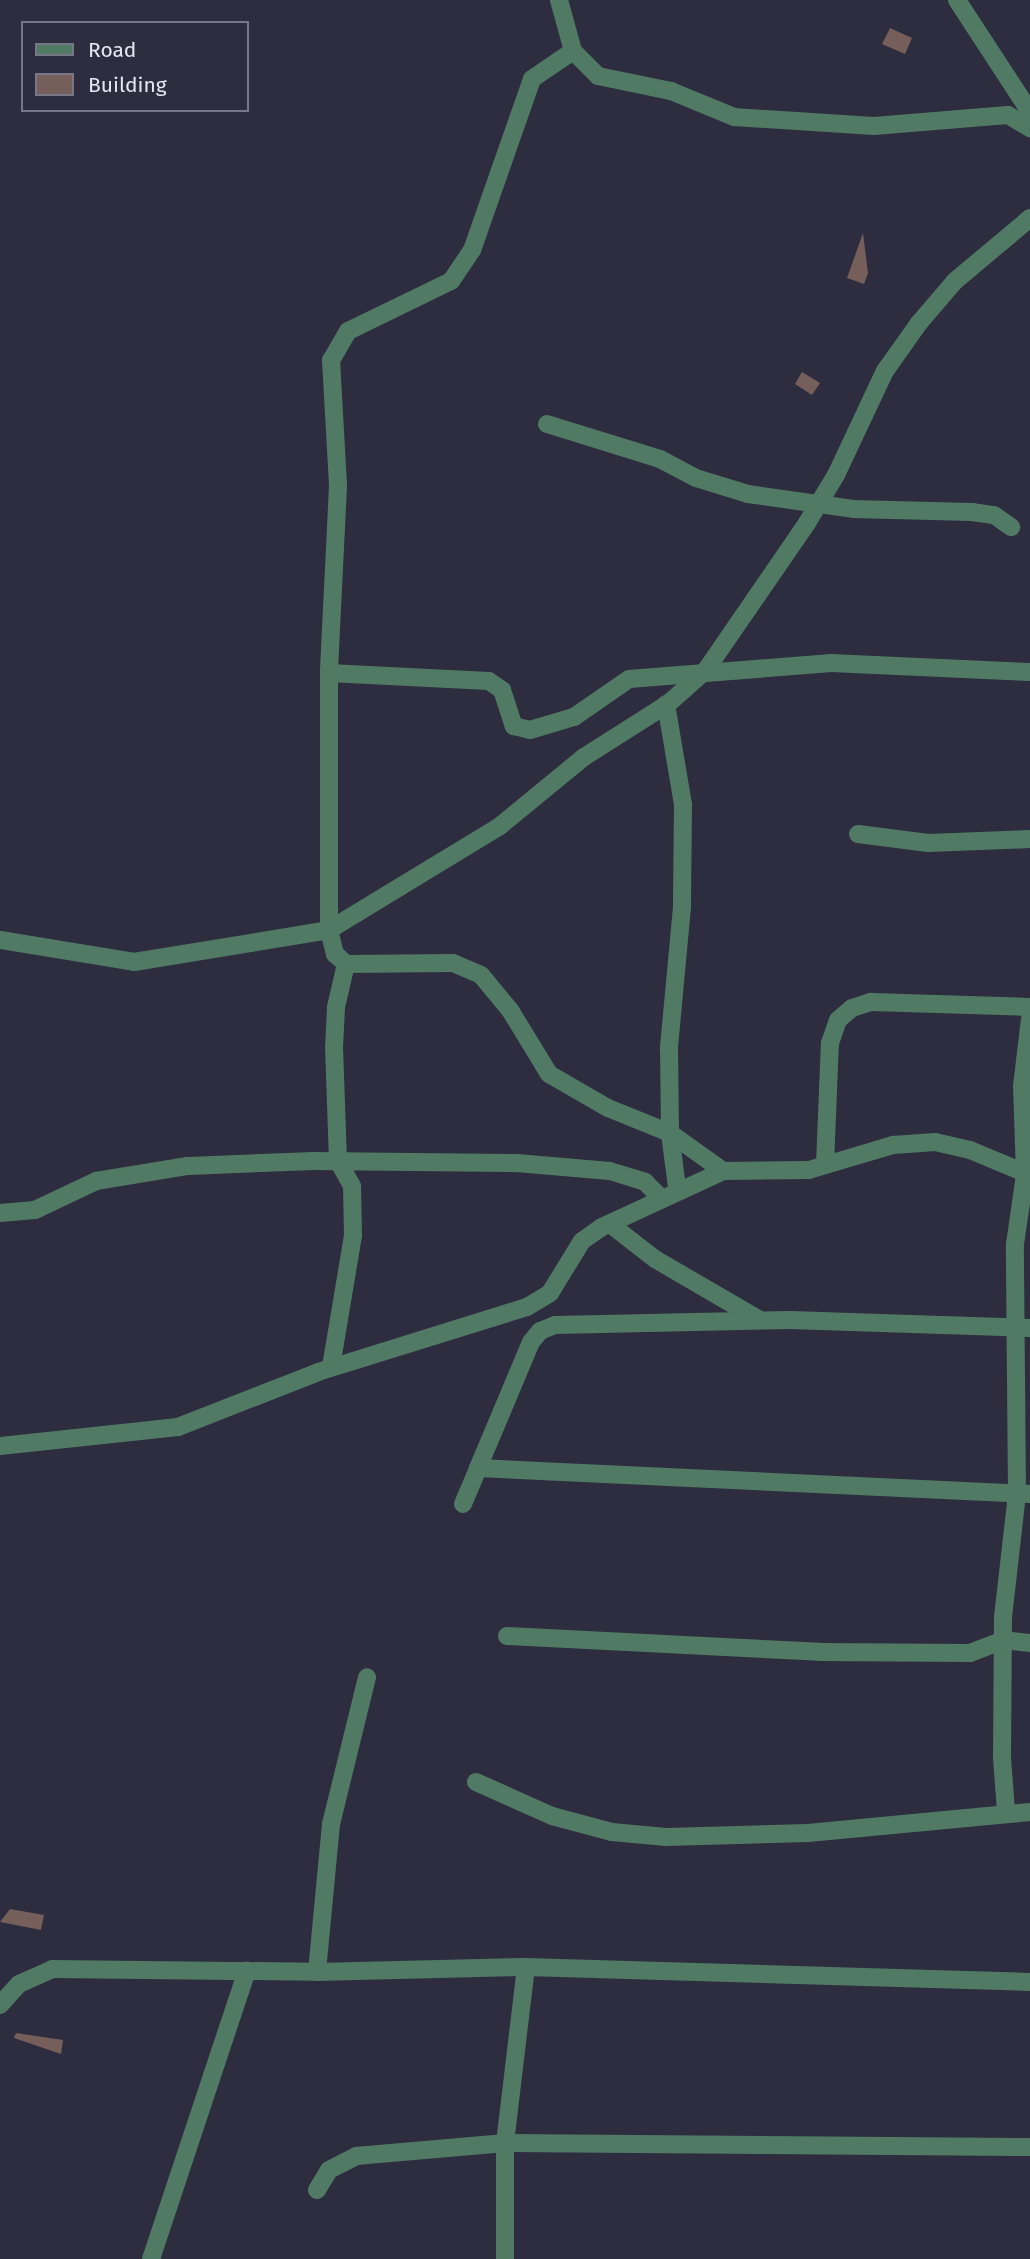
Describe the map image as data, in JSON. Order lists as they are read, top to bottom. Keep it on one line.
{"legend":["Road","Building"]}
